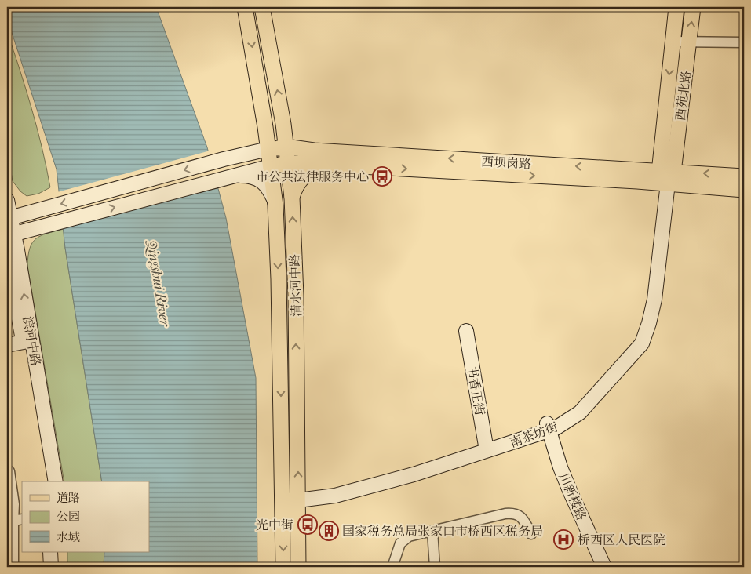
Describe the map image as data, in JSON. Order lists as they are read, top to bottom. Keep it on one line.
{"streets":{"main road":["西苑北路","西坝岗路","清水河中路","滨河中路","书香正街","南茶坊街","川新楼路"]},"crossings":[["西苑北路","西坝岗路"],["西苑北路","南茶坊街"],["西坝岗路","清水河中路"],["西坝岗路","南茶坊街"],["清水河中路","南茶坊街"],["书香正街","南茶坊街"],["南茶坊街","川新楼路"]],"water":["Qingshui River"],"places":{"bus stop":["市公共法律服务中心","光中街"],"building":["国家税务总局张家口市桥西区税务局"],"hospital":["桥西区人民医院"]},"legend":["道路","公园","水域"]}
